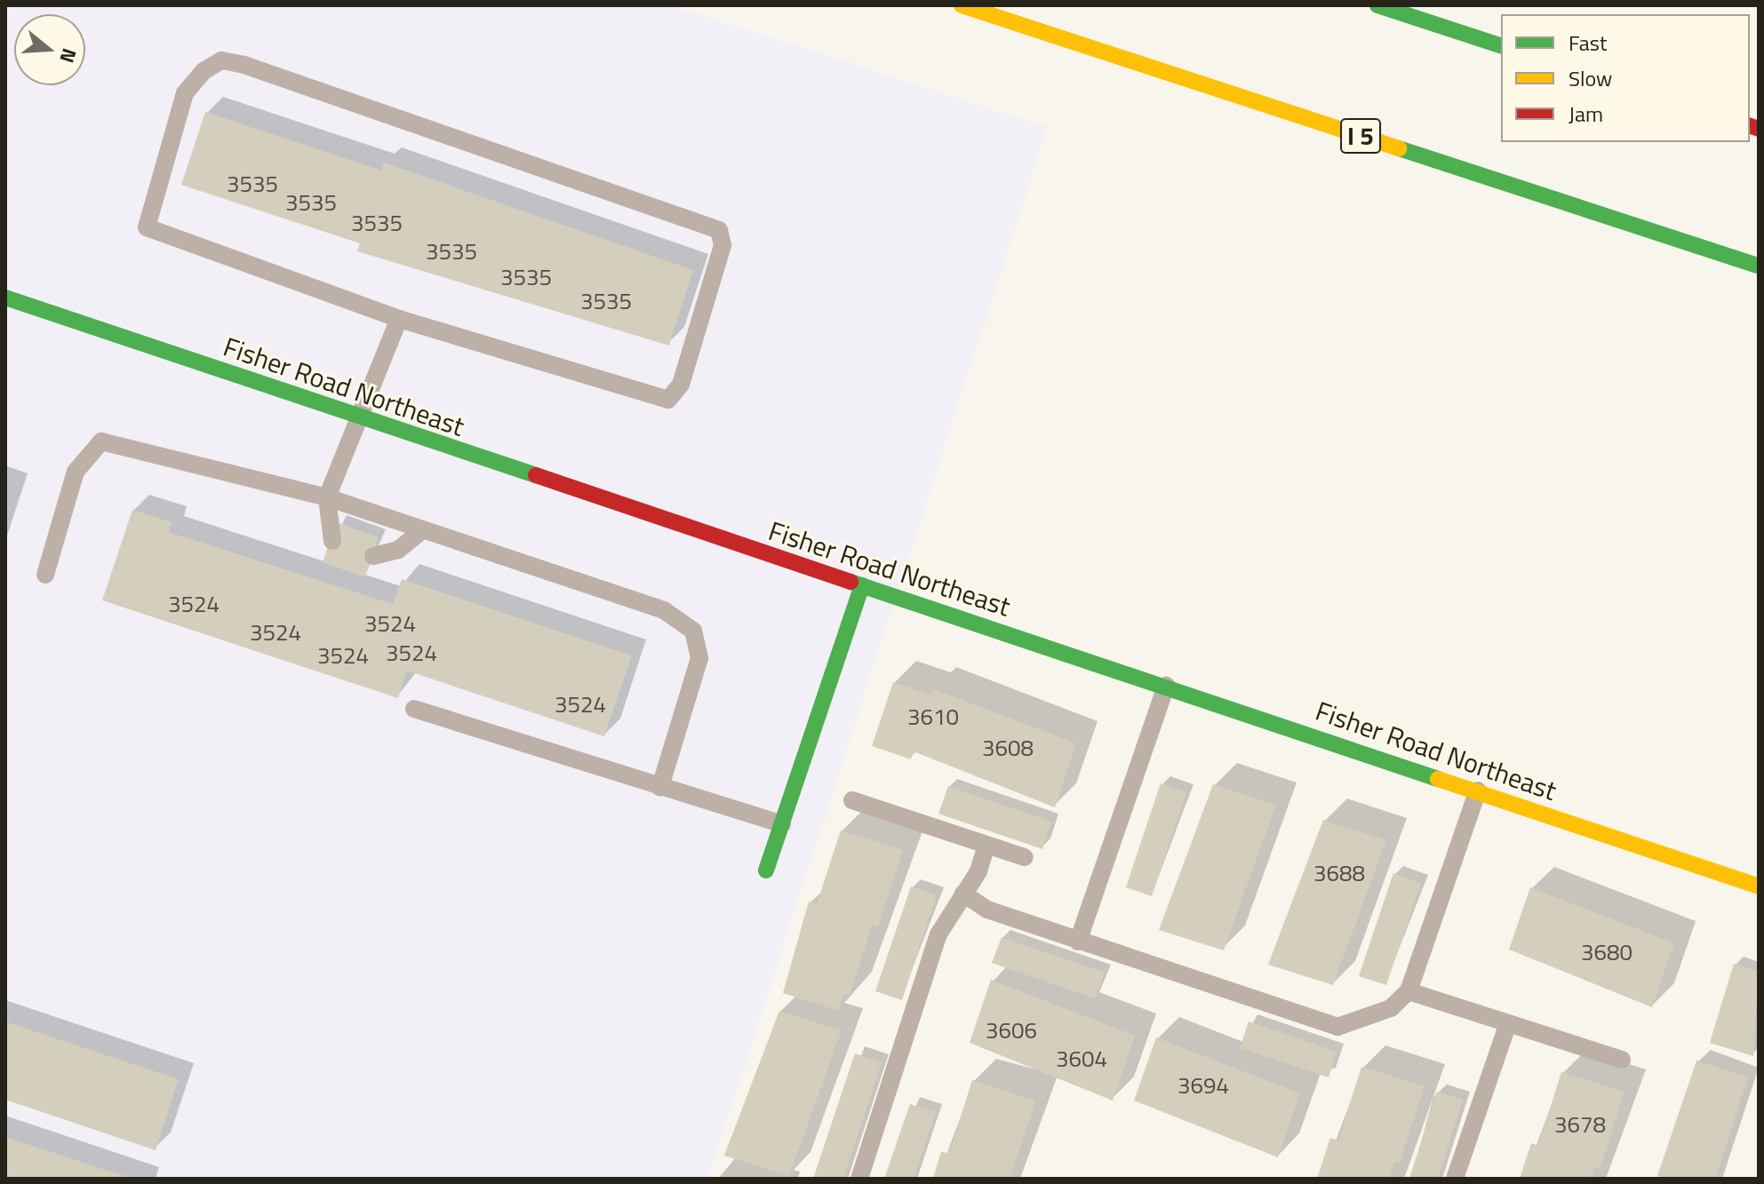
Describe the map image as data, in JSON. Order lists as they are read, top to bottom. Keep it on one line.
{"streets":{"main road":["I 5","Fisher Road Northeast"]},"house_numbers":["3535","3535","3535","3535","3535","3535","3524","3524","3524","3524","3524","3524","3610","3608","3688","3680","3606","3604","3694","3678"],"legend":["Fast","Slow","Jam"],"north":"right"}
